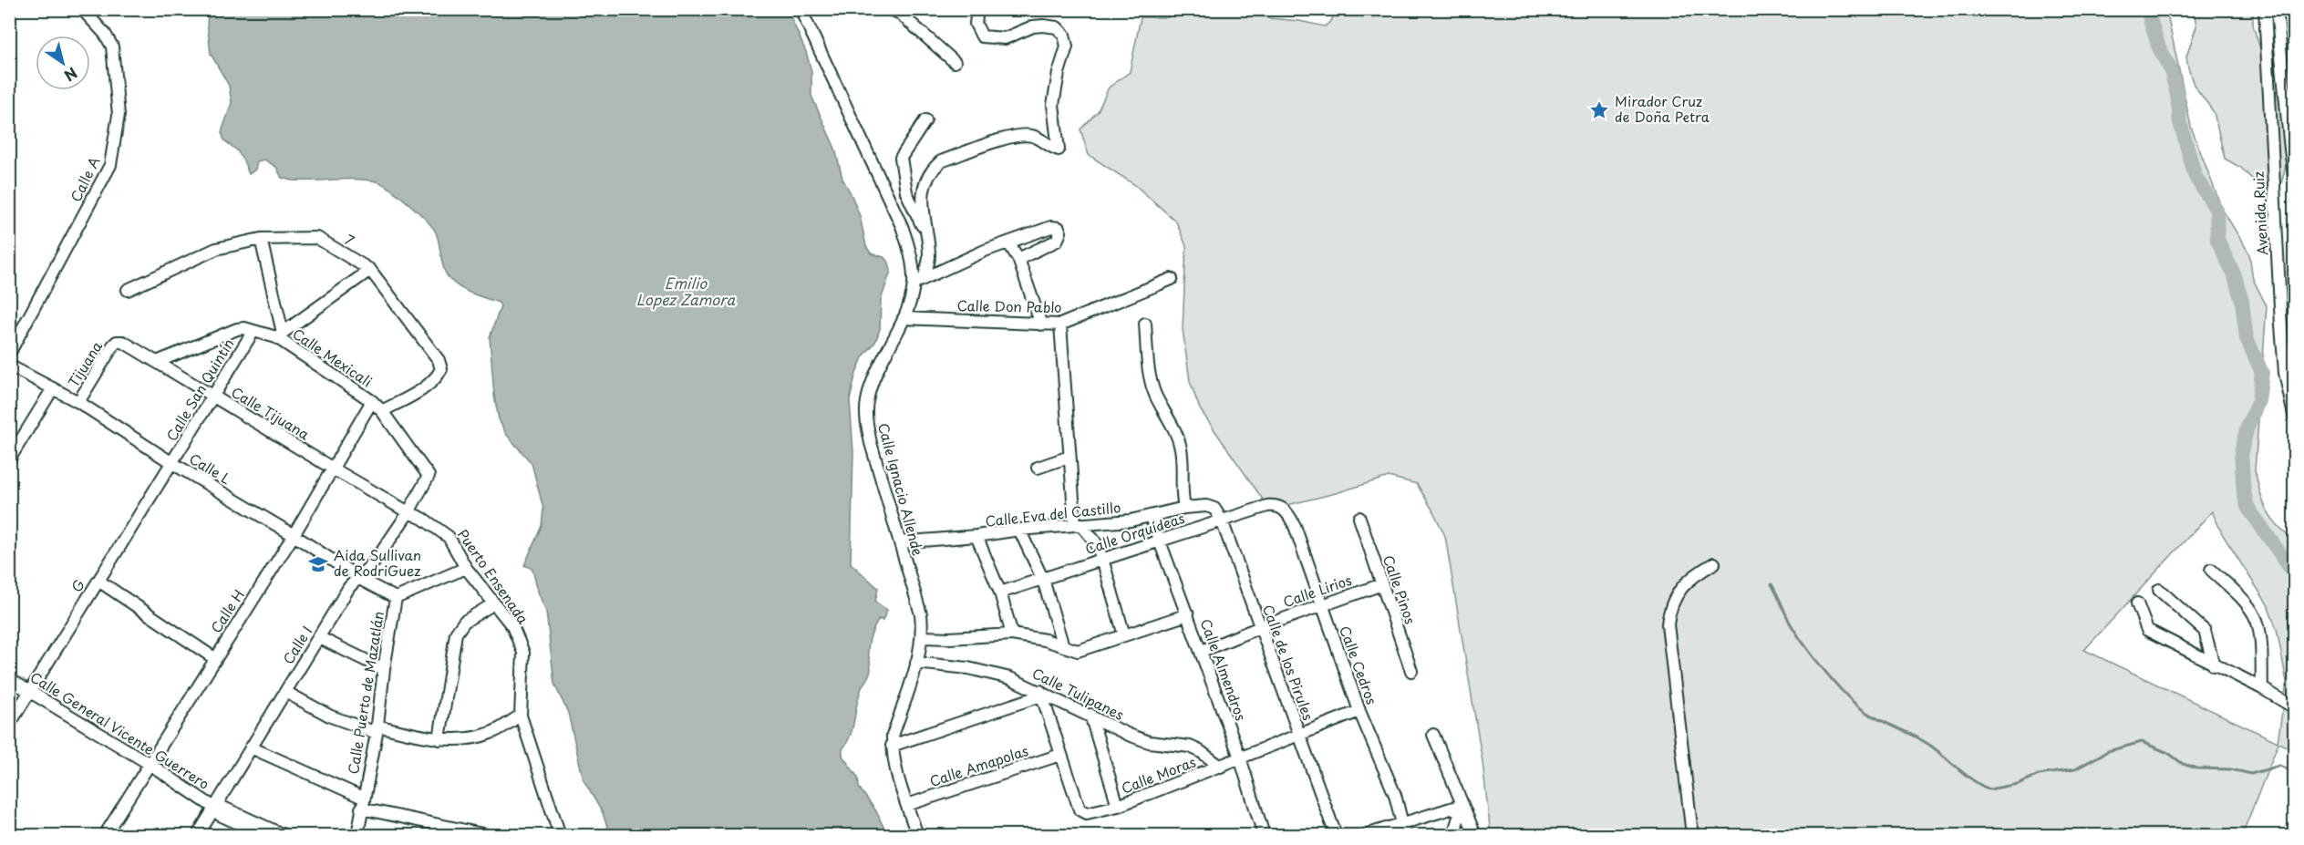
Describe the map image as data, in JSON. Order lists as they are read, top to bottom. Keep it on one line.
{"streets":{"street":["Calle A","Avenida Ruiz","7","Calle Don Pablo","Calle Mexicali","Tijuana","Calle San Quintín","Calle Tijuana","Calle L","Calle Ignacio Allende","Calle Eva del Castillo","Calle Orquídeas","Puerto Ensenada","G","Calle Pinos","Calle Lirios","Calle H","Calle I","Calle de los Pirules","Calle Cedros","Calle Almendros","Calle Puerto de Mazatlán","Calle Tulipanes","Calle General Vicente Guerrero","Calle Amapolas","Calle Moras"]},"crossings":[["7","Calle Mexicali"],["Calle Don Pablo","Calle Ignacio Allende"],["Calle Mexicali","Calle San Quintín"],["Calle Mexicali","Calle Tijuana"],["Calle Mexicali","Calle H"],["Calle Mexicali","Calle I"],["Tijuana","Calle Tijuana"],["Tijuana","Calle L"],["Calle San Quintín","Calle Tijuana"],["Calle San Quintín","Calle L"],["Calle San Quintín","G"],["Calle Tijuana","Puerto Ensenada"],["Calle Tijuana","Calle H"],["Calle Tijuana","Calle I"],["Calle L","G"],["Calle L","Calle H"],["Calle L","Calle I"],["Calle L","Calle Puerto de Mazatlán"],["Calle Ignacio Allende","Calle Eva del Castillo"],["Calle Ignacio Allende","Calle Tulipanes"],["Calle Ignacio Allende","Calle Amapolas"],["Calle Eva del Castillo","Calle de los Pirules"],["Calle Eva del Castillo","Calle Almendros"],["Calle Orquídeas","Calle de los Pirules"],["Calle Orquídeas","Calle Cedros"],["Calle Orquídeas","Calle Almendros"],["Puerto Ensenada","Calle I"],["Puerto Ensenada","Calle Puerto de Mazatlán"],["G","Calle General Vicente Guerrero"],["Calle Pinos","Calle Lirios"],["Calle Lirios","Calle de los Pirules"],["Calle Lirios","Calle Cedros"],["Calle Lirios","Calle Almendros"],["Calle H","Calle General Vicente Guerrero"],["Calle I","Calle General Vicente Guerrero"],["Calle de los Pirules","Calle Moras"],["Calle Cedros","Calle Moras"],["Calle Almendros","Calle Moras"],["Calle Tulipanes","Calle Moras"],["Calle Amapolas","Calle Moras"]],"water":["Emilio Lopez Zamora"],"places":{"place":["Mirador Cruz de Doña Petra"],"school or university":["Aida Sullivan de RodriGuez"]},"north":"bottom right"}
